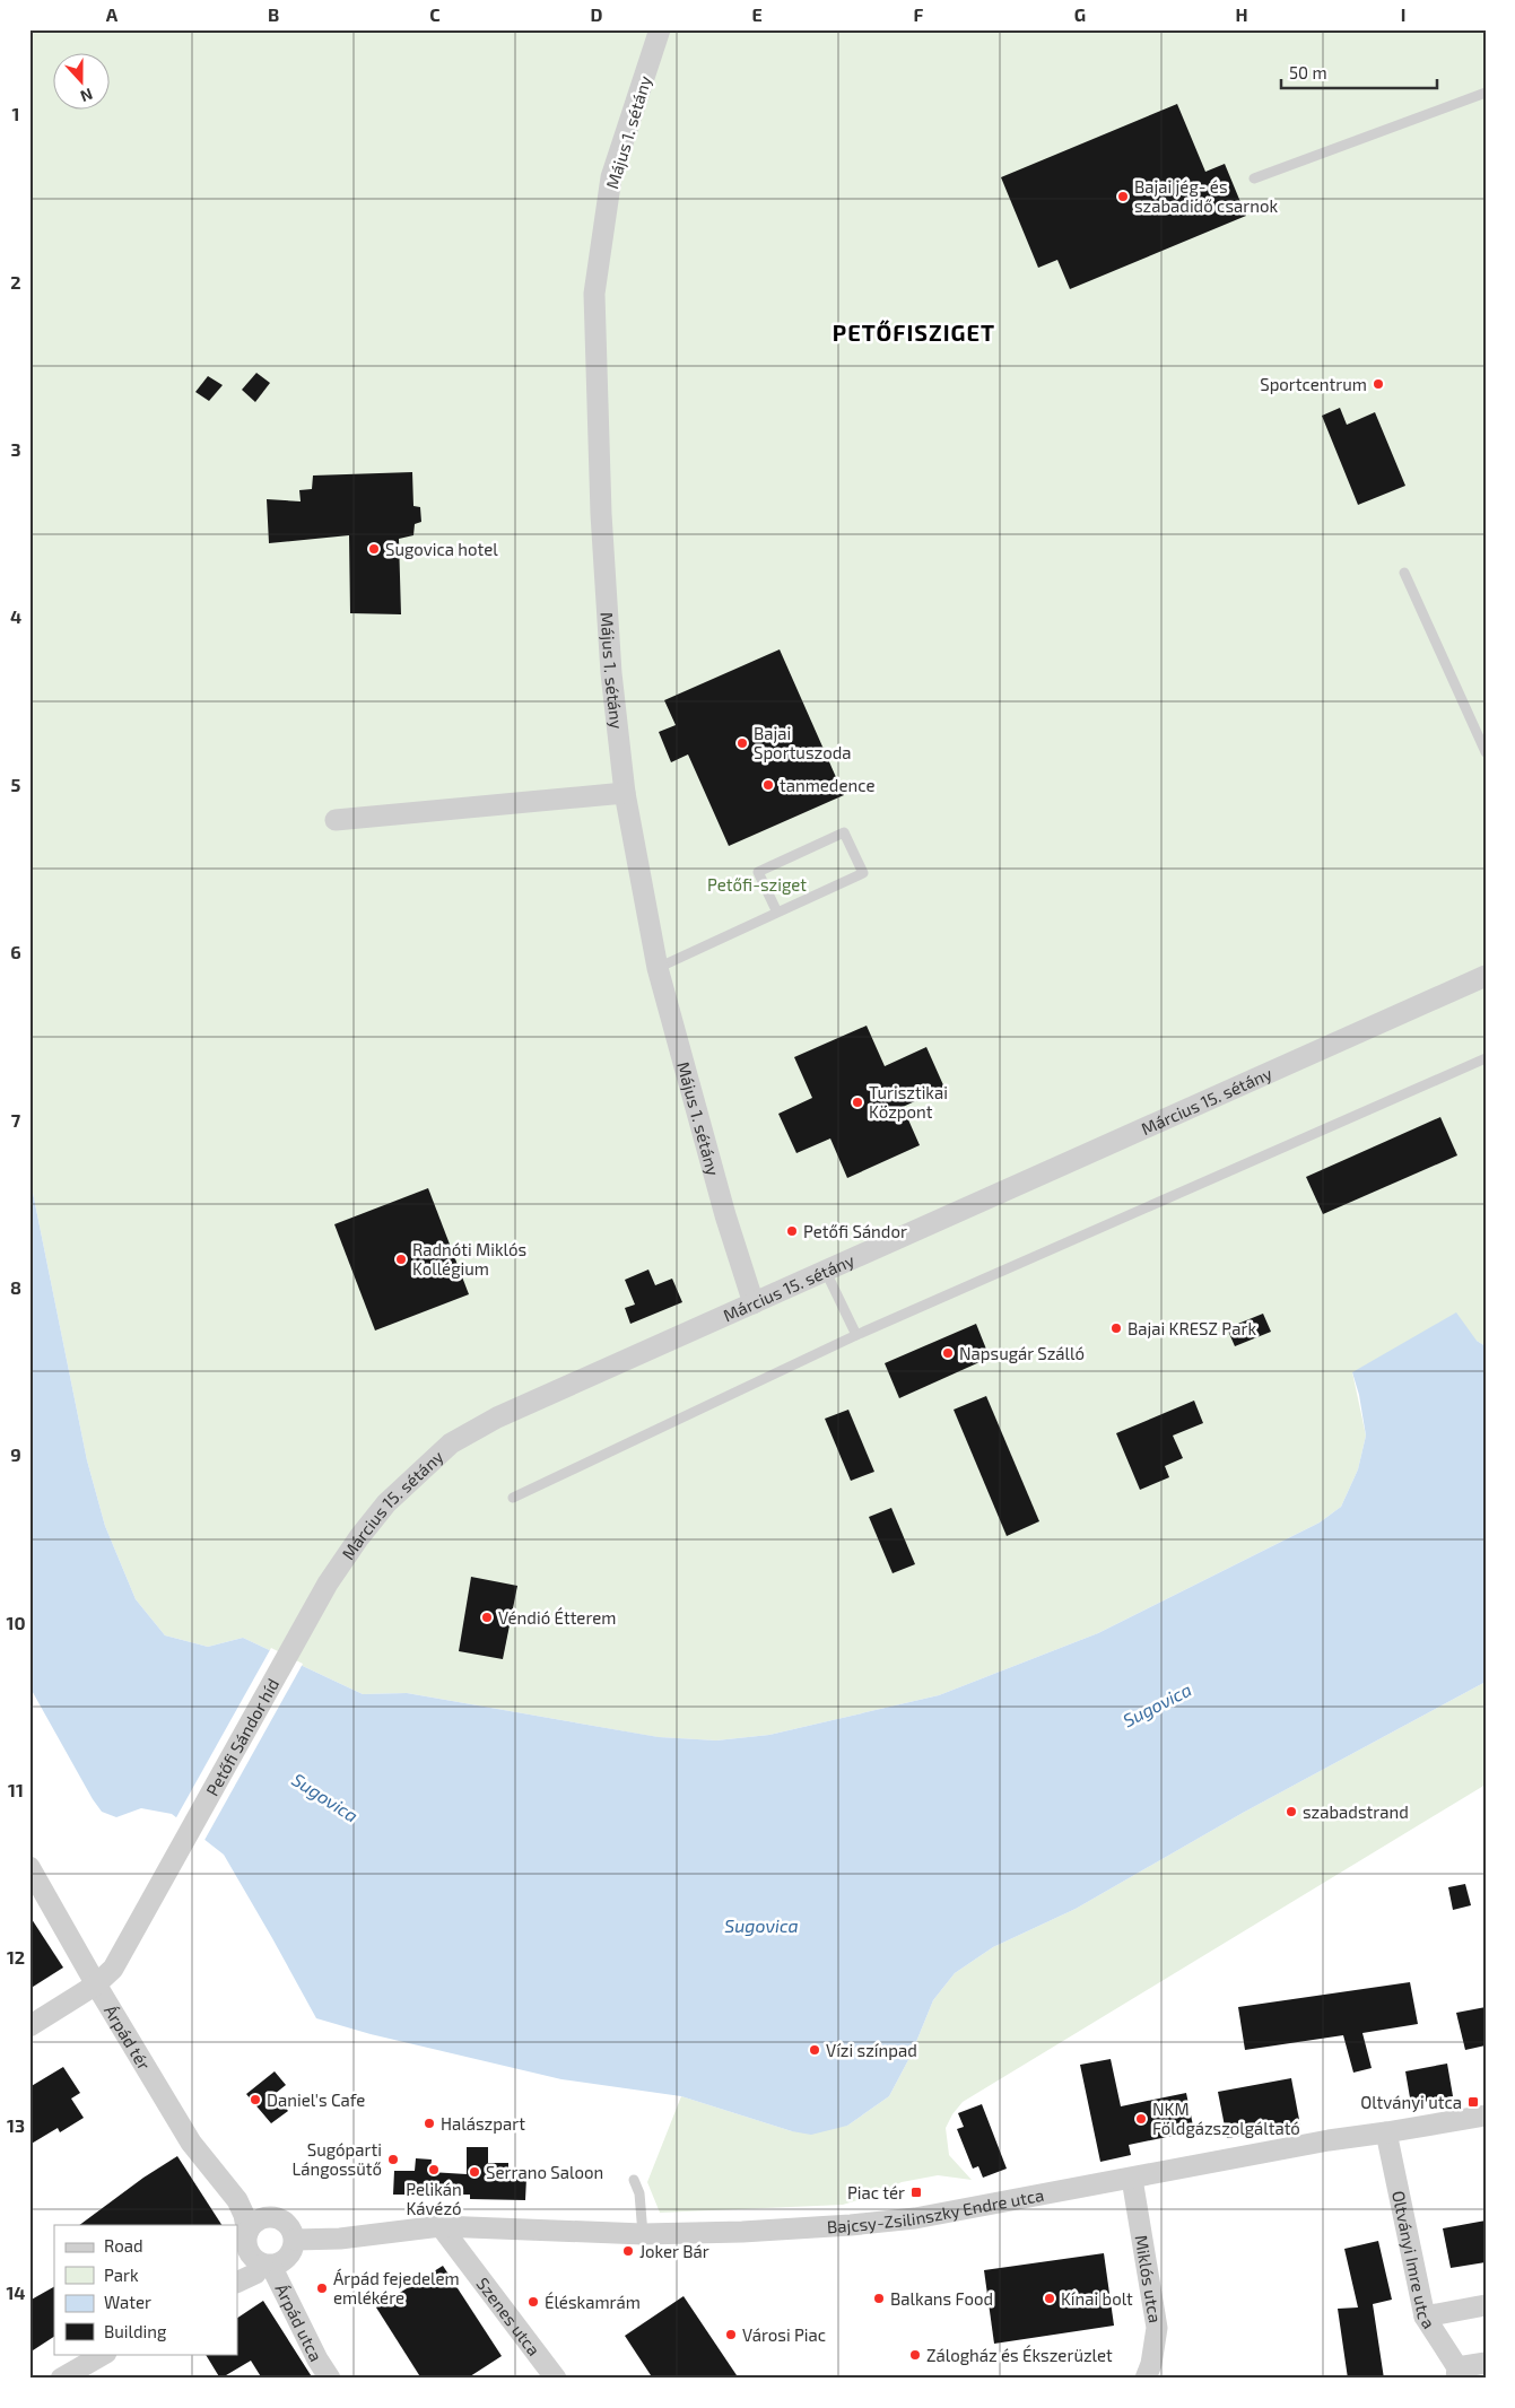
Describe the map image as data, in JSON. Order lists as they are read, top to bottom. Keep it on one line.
{"streets":{"street":["Május 1. sétány","Március 15. sétány","Petőfi Sándor híd","Árpád tér","Bajcsy-Zsilinszky Endre utca","Oltványi Imre utca","Miklós utca","Szenes utca","Árpád utca"]},"crossings":[["Május 1. sétány","Március 15. sétány"],["Március 15. sétány","Petőfi Sándor híd"],["Petőfi Sándor híd","Árpád tér"],["Árpád tér","Bajcsy-Zsilinszky Endre utca"],["Árpád tér","Árpád utca"],["Bajcsy-Zsilinszky Endre utca","Oltványi Imre utca"],["Bajcsy-Zsilinszky Endre utca","Miklós utca"],["Bajcsy-Zsilinszky Endre utca","Szenes utca"],["Bajcsy-Zsilinszky Endre utca","Árpád utca"]],"districts":["PETŐFISZIGET"],"water":["Sugovica"],"parks":["Petőfi-sziget"],"places":{"other":["Bajai jég- és szabadidő csarnok","Sportcentrum","Sugovica hotel","Bajai Sportuszoda","tanmedence","Turisztikai Központ","Petőfi Sándor","Radnóti Miklós Kollégium","Bajai KRESZ Park","Napsugár Szálló","Véndió Étterem","szabadstrand","Vízi színpad","Daniel's Cafe","NKM Földgázszolgáltató","Halászpart","Sugóparti Lángossütő","Pelikán Kávézó","Serrano Saloon","Joker Bár","Árpád fejedelem emlékére","Balkans Food","Kínai bolt","Éléskamrám","Városi Piac","Zálogház és Ékszerüzlet"],"transit":["Oltványi utca","Piac tér"]},"legend":["Road","Park","Water","Building"],"scale_bar":"50 m","north":"bottom","grid":{"columns":["A","B","C","D","E","F","G","H","I"],"rows":["1","2","3","4","5","6","7","8","9","10","11","12","13","14"]}}
